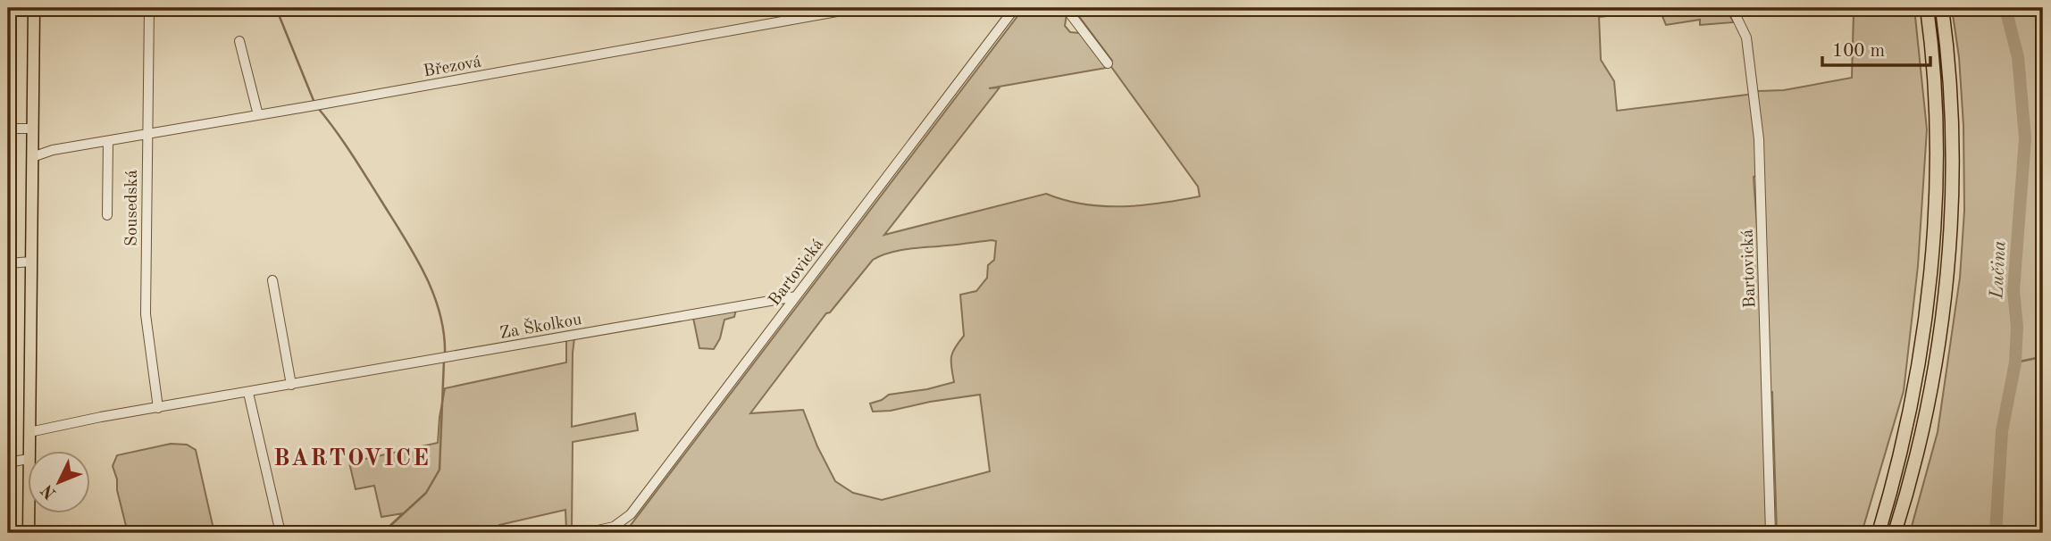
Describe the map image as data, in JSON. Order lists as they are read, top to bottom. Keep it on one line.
{"streets":{"street":["Březová","Sousedská","Bartovická","Za Školkou"]},"crossings":[["Březová","Sousedská"],["Sousedská","Za Školkou"],["Bartovická","Za Školkou"]],"districts":["BARTOVICE"],"water":["Lučina"],"scale_bar":"100 m","north":"bottom left"}
